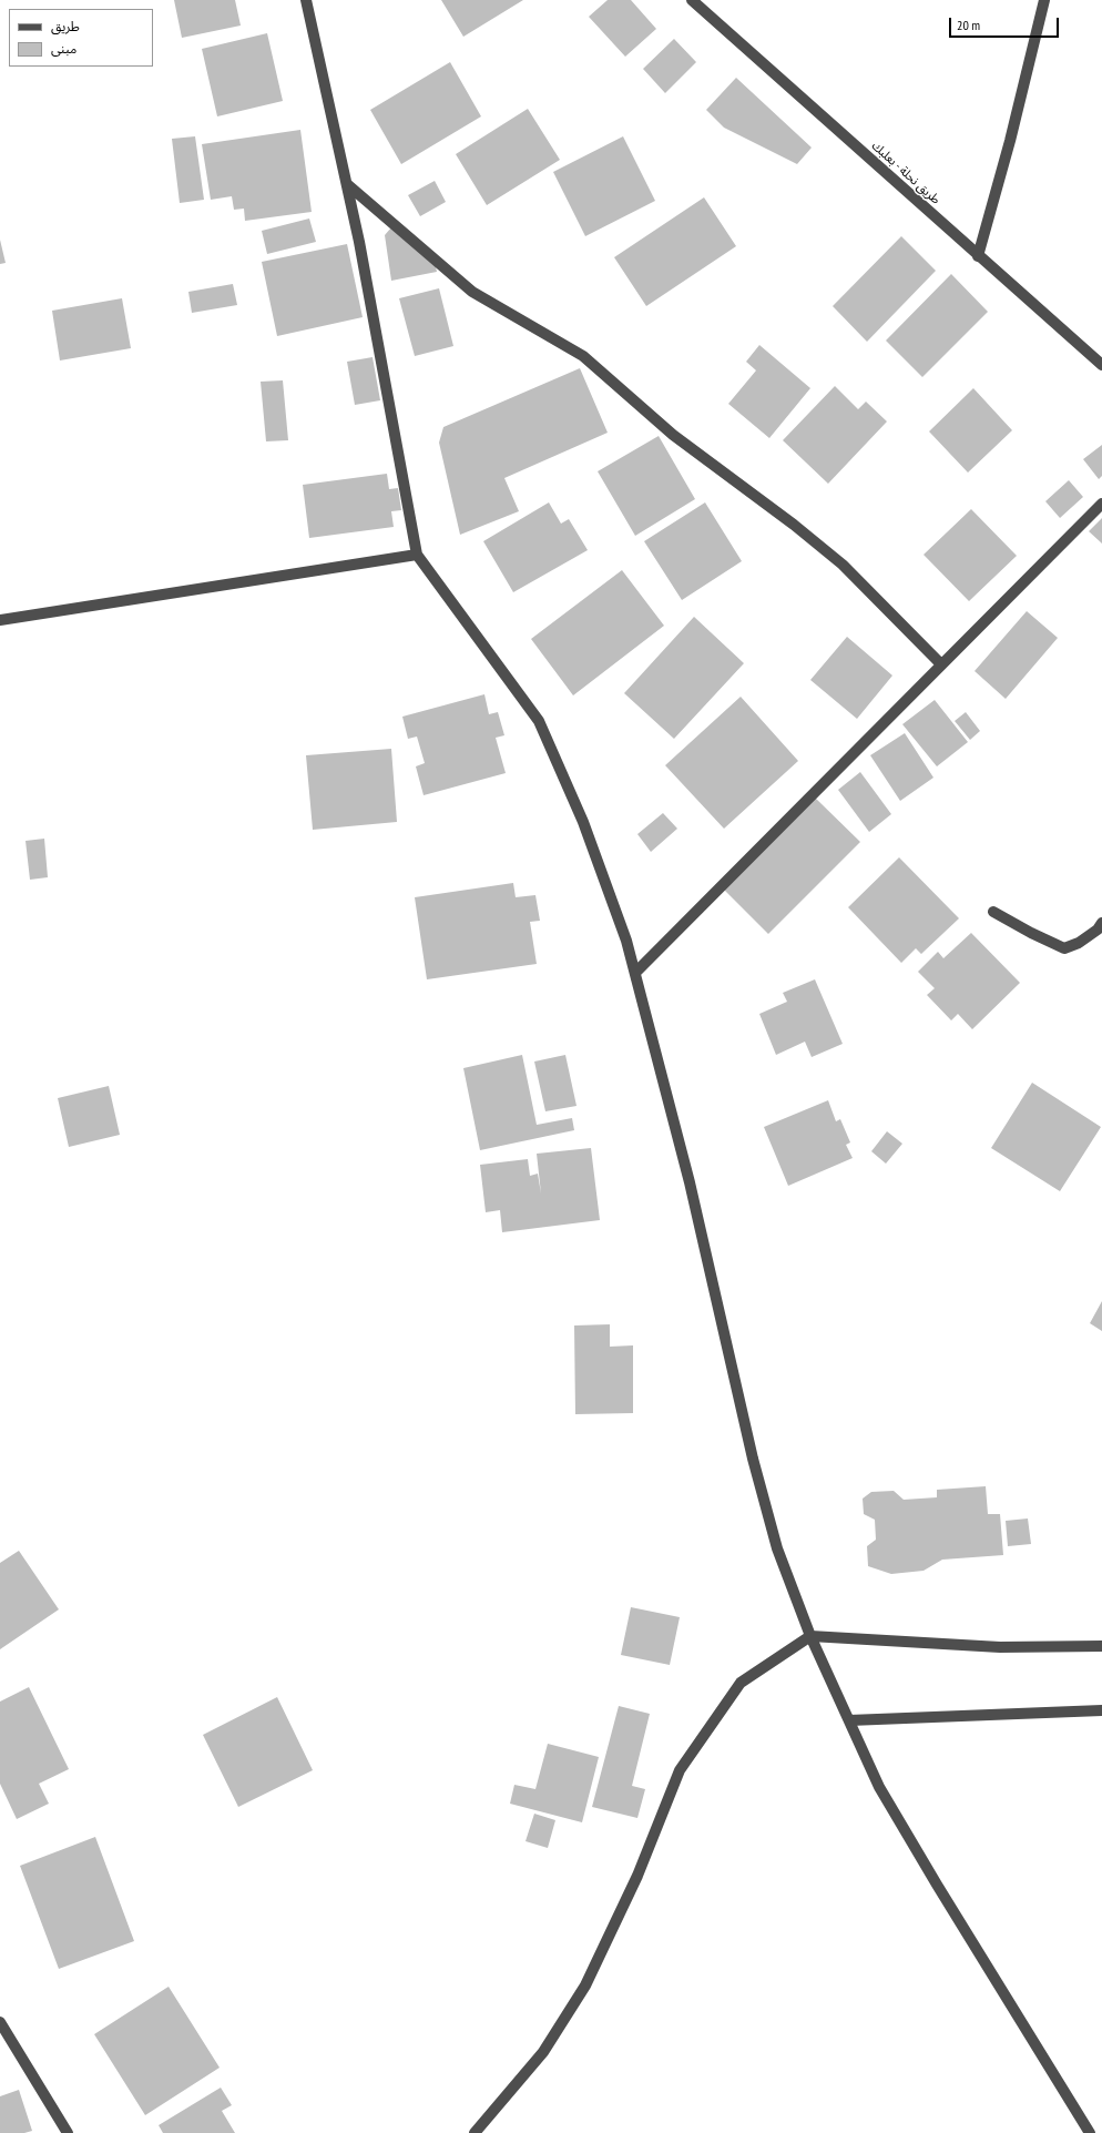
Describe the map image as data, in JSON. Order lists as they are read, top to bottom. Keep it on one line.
{"streets":{"street":["طريق نحلة - بعلبك"]},"legend":["طريق","مبنى"],"scale_bar":"20 m"}
